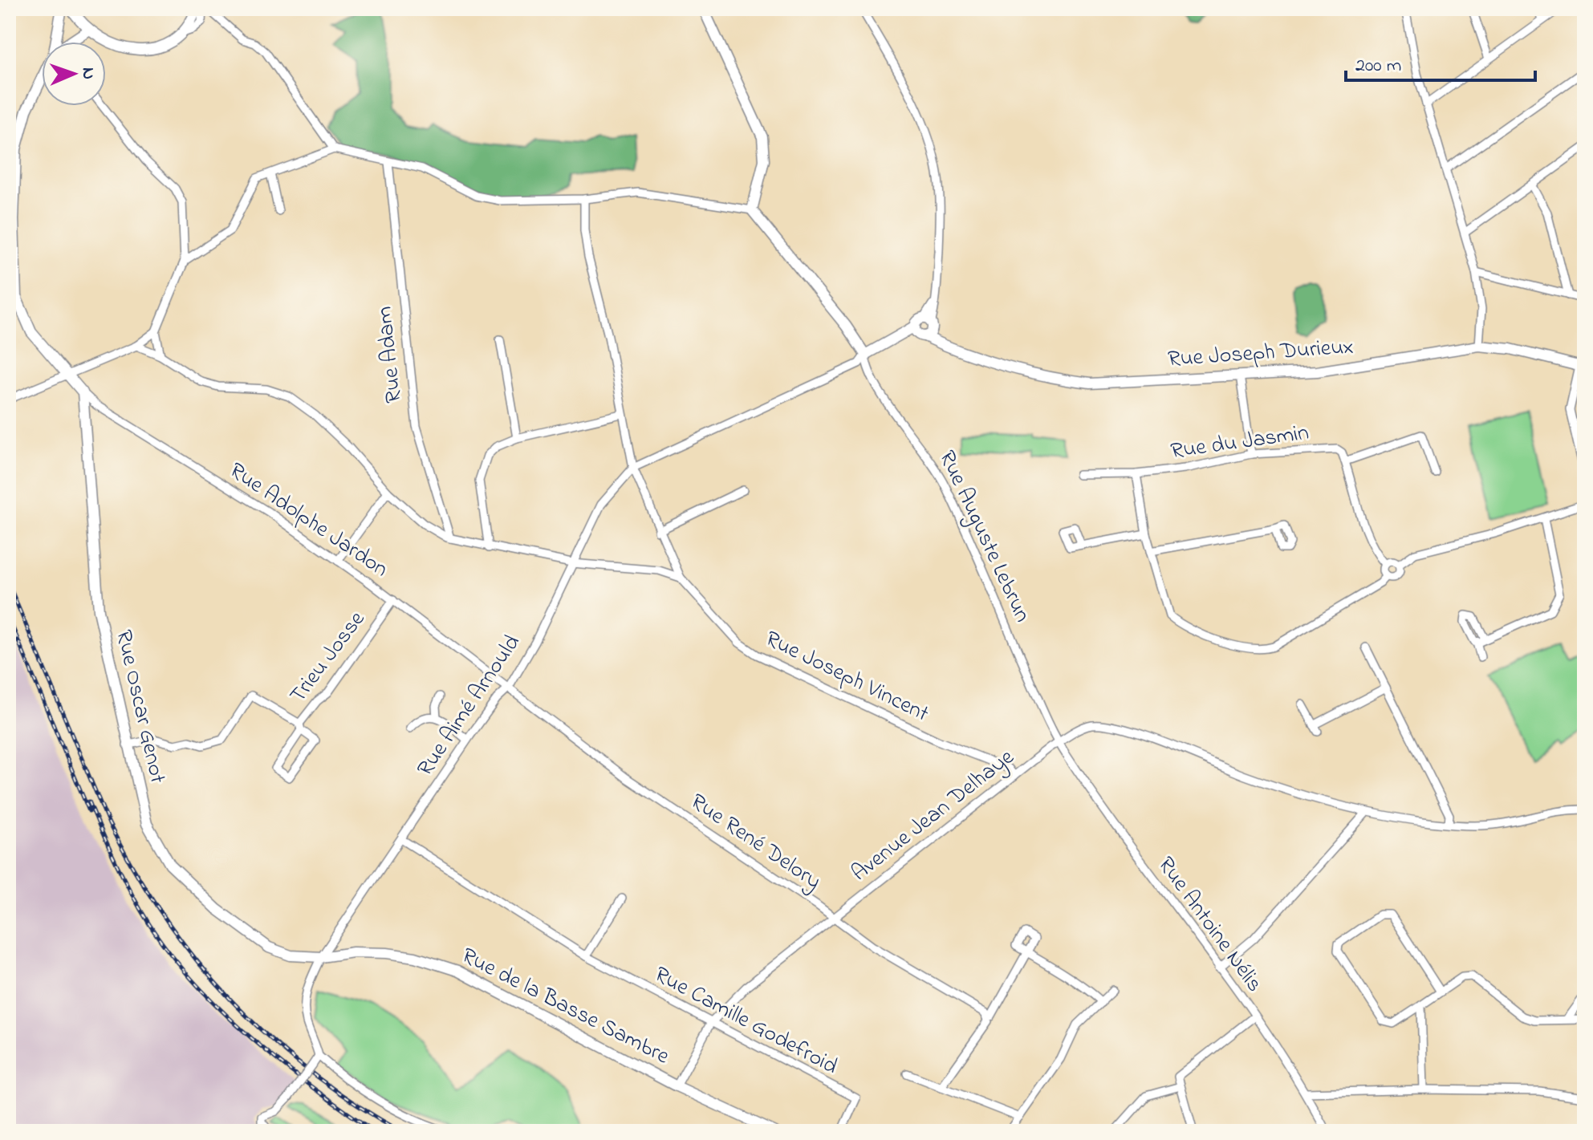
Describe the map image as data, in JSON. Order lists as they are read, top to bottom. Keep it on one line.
{"streets":{"street":["Rue Joseph Durieux","Rue Adam","Rue du Jasmin","Rue Adolphe Jardon","Rue Auguste Lebrun","Trieu Josse","Rue Joseph Vincent","Rue Aimé Arnould","Rue Oscar Genot","Avenue Jean Delhaye","Rue René Delory","Rue Antoine Nélis","Rue de la Basse Sambre","Rue Camille Godefroid"]},"crossings":[["Rue Adolphe Jardon","Trieu Josse"],["Rue Adolphe Jardon","Rue Aimé Arnould"],["Rue Adolphe Jardon","Rue Oscar Genot"],["Rue Adolphe Jardon","Rue René Delory"],["Rue Auguste Lebrun","Avenue Jean Delhaye"],["Rue Auguste Lebrun","Rue Antoine Nélis"],["Trieu Josse","Rue Oscar Genot"],["Rue Joseph Vincent","Rue Aimé Arnould"],["Rue Joseph Vincent","Avenue Jean Delhaye"],["Rue Aimé Arnould","Rue Oscar Genot"],["Rue Aimé Arnould","Rue René Delory"],["Rue Aimé Arnould","Rue de la Basse Sambre"],["Rue Aimé Arnould","Rue Camille Godefroid"],["Rue Oscar Genot","Rue de la Basse Sambre"],["Avenue Jean Delhaye","Rue René Delory"],["Avenue Jean Delhaye","Rue Antoine Nélis"],["Avenue Jean Delhaye","Rue de la Basse Sambre"],["Avenue Jean Delhaye","Rue Camille Godefroid"]],"scale_bar":"200 m","north":"right"}
